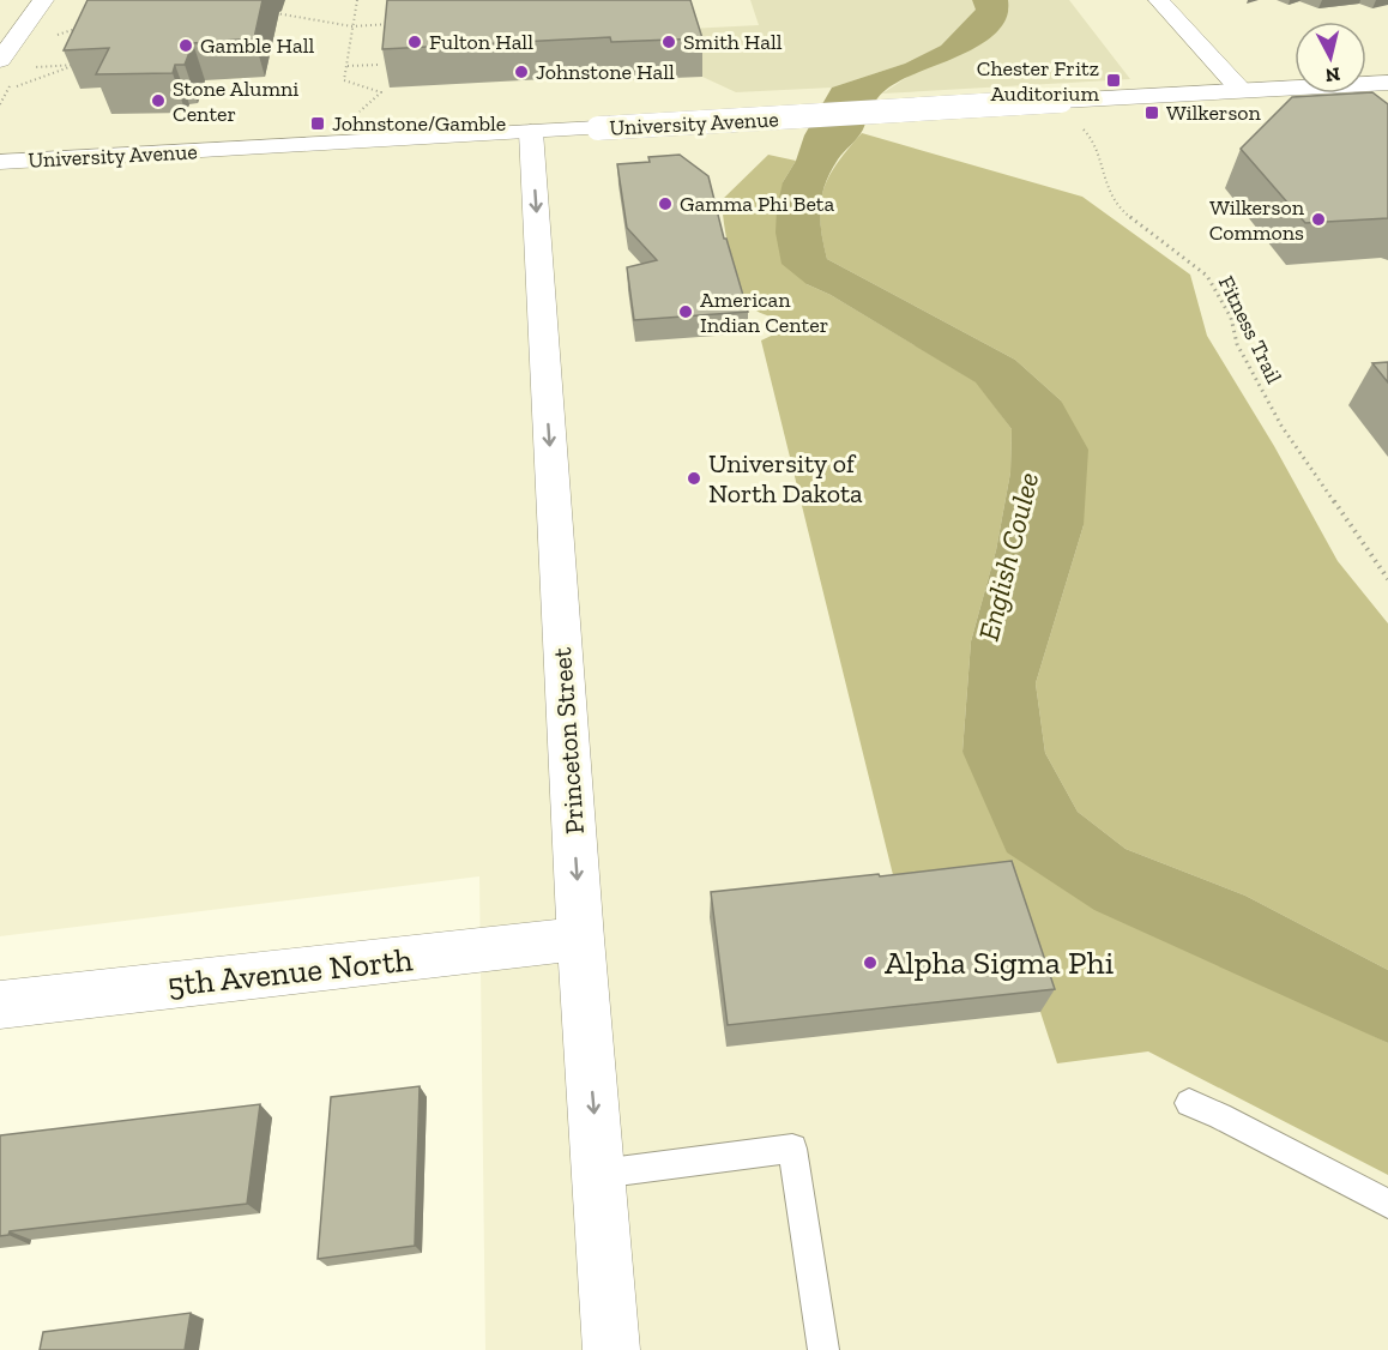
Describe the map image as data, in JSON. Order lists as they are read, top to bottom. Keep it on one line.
{"streets":{"street":["University Avenue","Princeton Street","5th Avenue North"],"path":["Fitness Trail"]},"crossings":[["University Avenue","Princeton Street"],["Princeton Street","5th Avenue North"]],"one_way":["Princeton Street"],"water":["English Coulee"],"places":{"other":["Fulton Hall","Smith Hall","Gamble Hall","Johnstone Hall","Stone Alumni Center","Gamma Phi Beta","Wilkerson Commons","American Indian Center","University of North Dakota","Alpha Sigma Phi"],"transit":["Chester Fritz Auditorium","Wilkerson","Johnstone/Gamble"]},"north":"bottom"}
